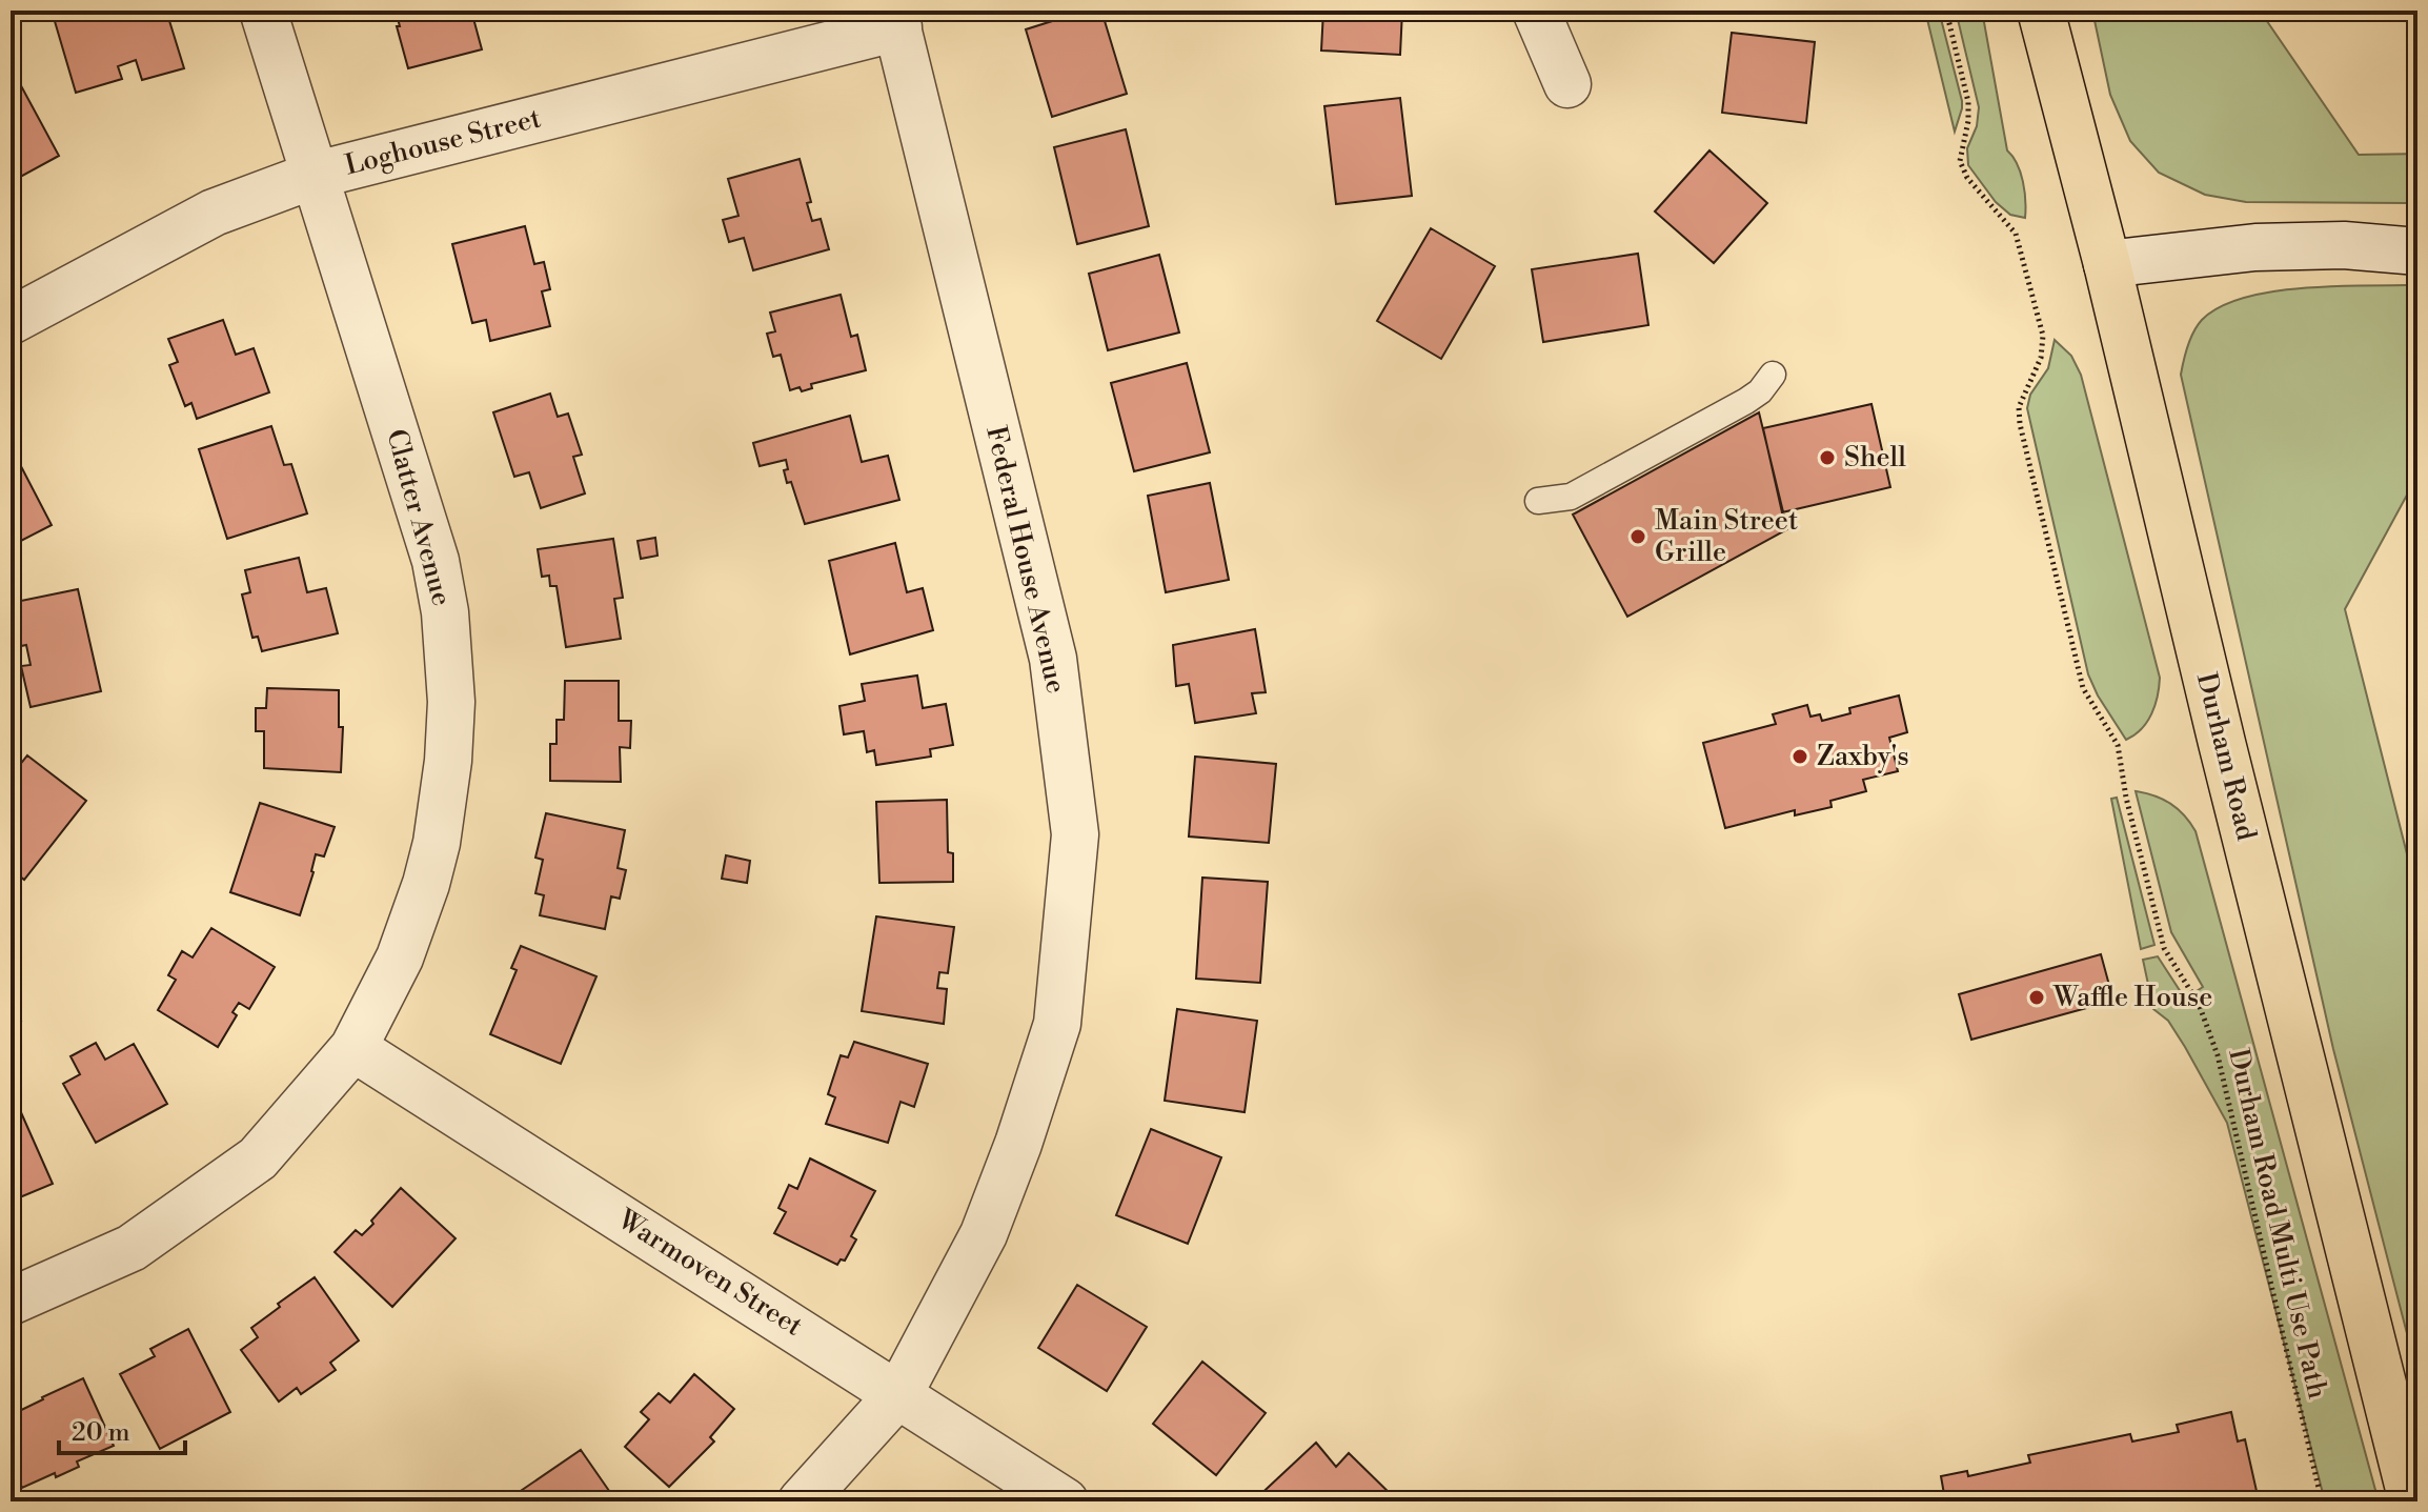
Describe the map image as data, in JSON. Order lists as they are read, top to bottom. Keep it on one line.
{"streets":{"main road":["Durham Road"],"street":["Loghouse Street","Clatter Avenue","Federal House Avenue","Warmoven Street"],"path":["Durham Road Multi Use Path"]},"crossings":[["Loghouse Street","Clatter Avenue"],["Loghouse Street","Federal House Avenue"],["Clatter Avenue","Warmoven Street"],["Federal House Avenue","Warmoven Street"]],"places":["Shell","Main Street Grille","Zaxby's","Waffle House"],"scale_bar":"20 m"}
